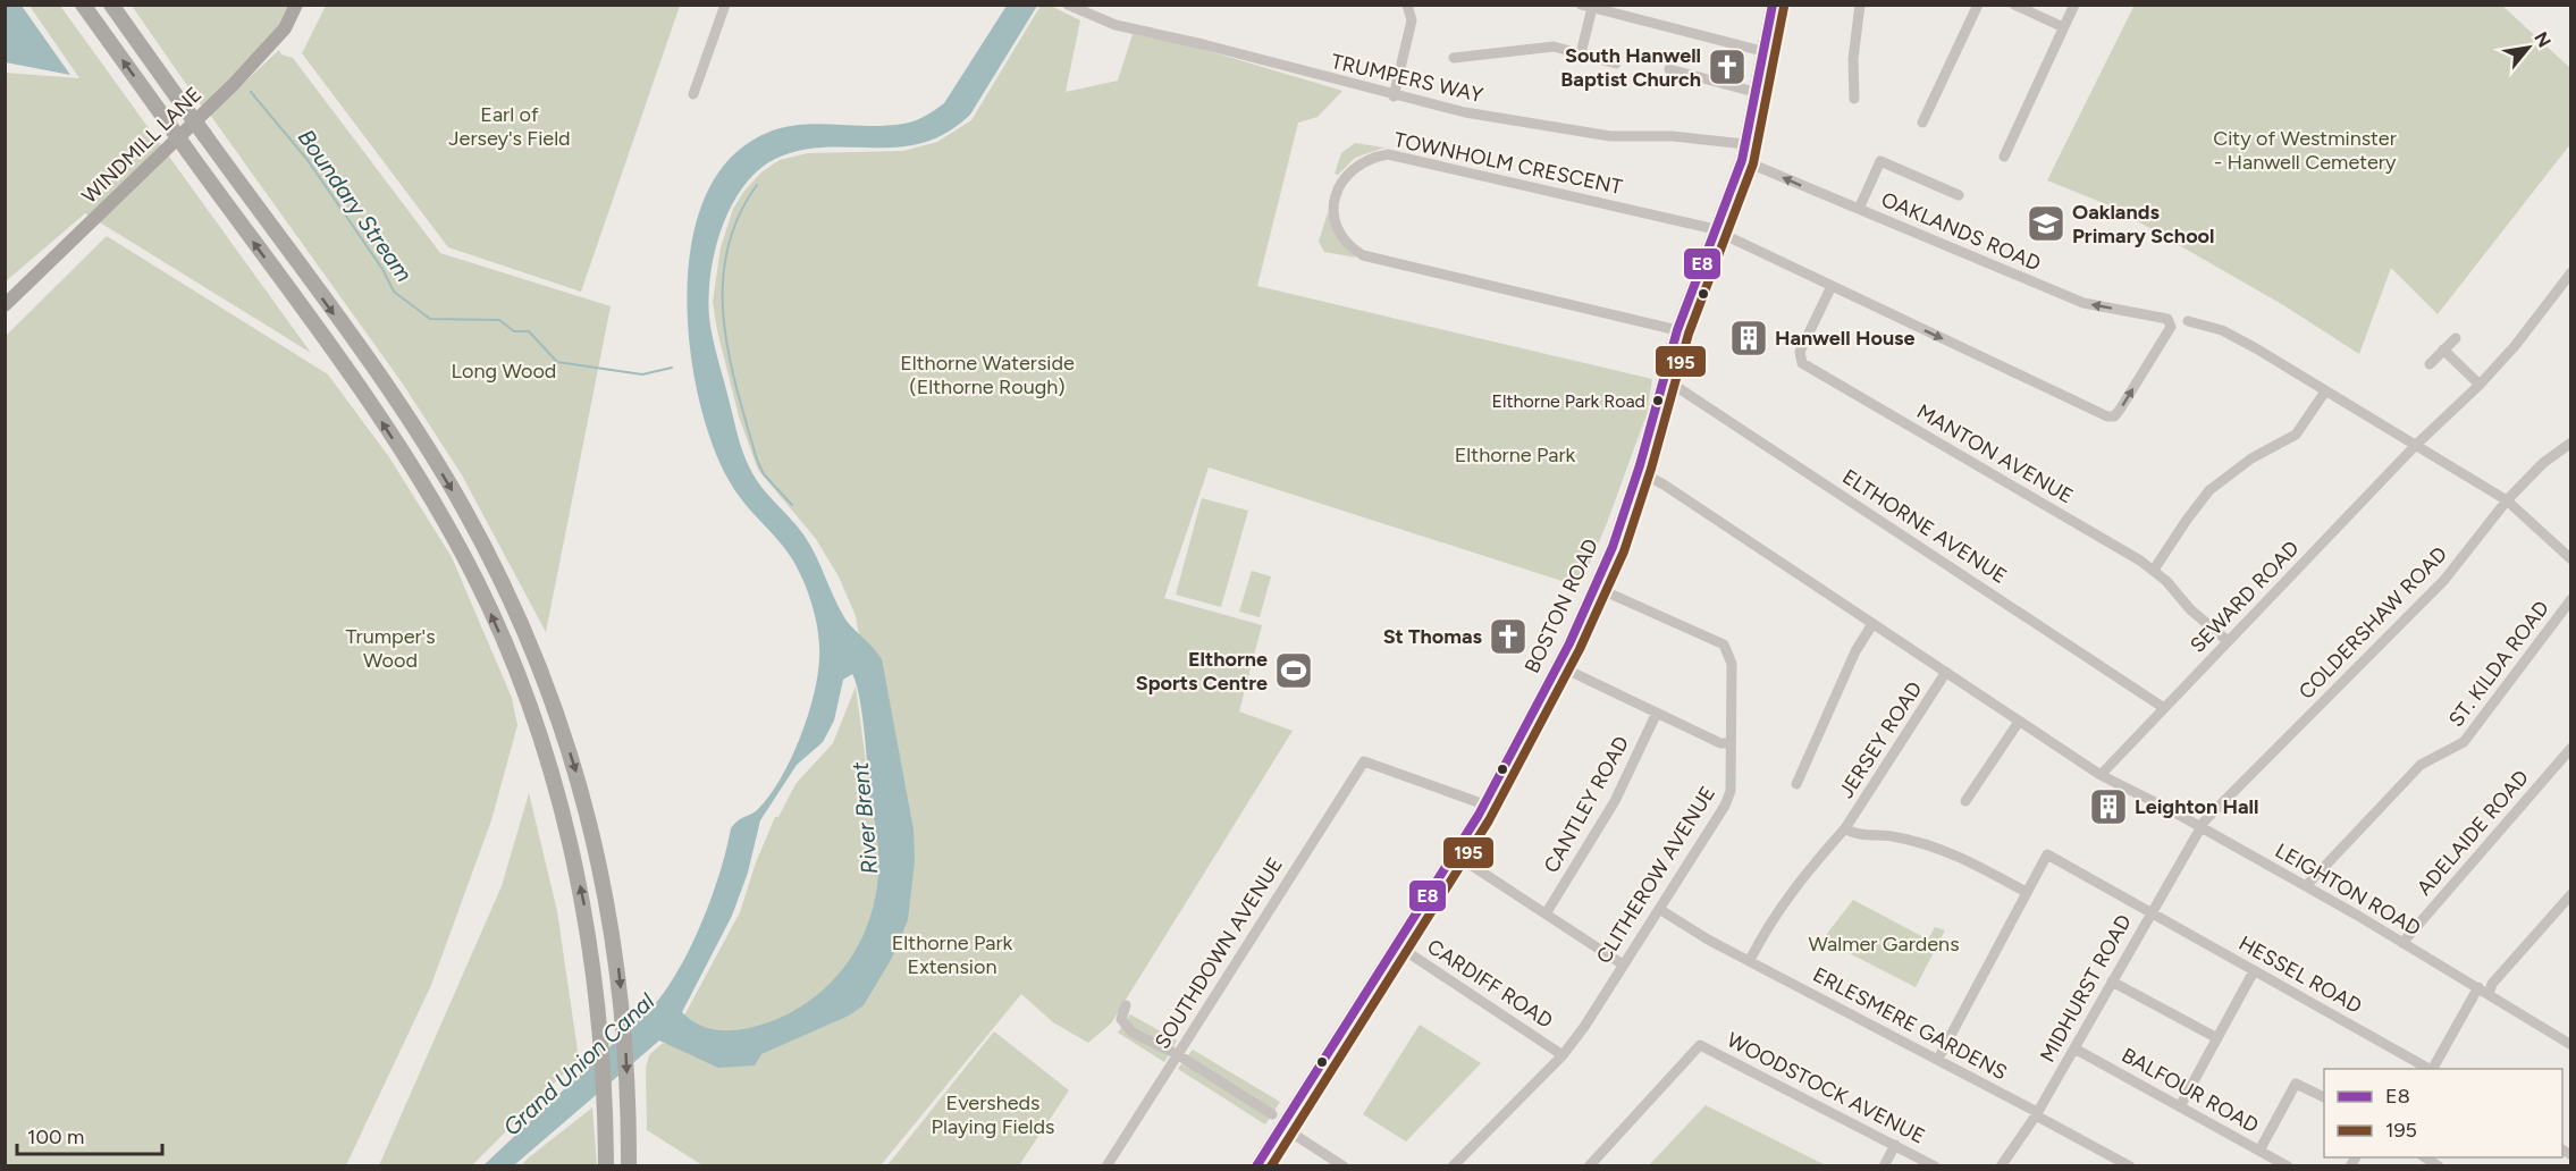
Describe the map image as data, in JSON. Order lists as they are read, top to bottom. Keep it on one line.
{"streets":{"main road":["WINDMILL LANE","BOSTON ROAD"],"street":["TRUMPERS WAY","TOWNHOLM CRESCENT","OAKLANDS ROAD","MANTON AVENUE","ELTHORNE AVENUE","SEWARD ROAD","COLDERSHAW ROAD","ST. KILDA ROAD","JERSEY ROAD","CANTLEY ROAD","ADELAIDE ROAD","CLITHEROW AVENUE","LEIGHTON ROAD","SOUTHDOWN AVENUE","HESSEL ROAD","CARDIFF ROAD","MIDHURST ROAD","ERLESMERE GARDENS","WOODSTOCK AVENUE","BALFOUR ROAD"]},"crossings":[["TRUMPERS WAY","BOSTON ROAD"],["TOWNHOLM CRESCENT","OAKLANDS ROAD"],["TOWNHOLM CRESCENT","MANTON AVENUE"],["TOWNHOLM CRESCENT","BOSTON ROAD"],["OAKLANDS ROAD","BOSTON ROAD"],["MANTON AVENUE","SEWARD ROAD"],["ELTHORNE AVENUE","SEWARD ROAD"],["ELTHORNE AVENUE","BOSTON ROAD"],["SEWARD ROAD","LEIGHTON ROAD"],["BOSTON ROAD","CLITHEROW AVENUE"],["BOSTON ROAD","SOUTHDOWN AVENUE"],["BOSTON ROAD","CARDIFF ROAD"],["COLDERSHAW ROAD","LEIGHTON ROAD"],["COLDERSHAW ROAD","MIDHURST ROAD"],["ST. KILDA ROAD","LEIGHTON ROAD"],["JERSEY ROAD","ERLESMERE GARDENS"],["ADELAIDE ROAD","LEIGHTON ROAD"],["CLITHEROW AVENUE","CARDIFF ROAD"],["CLITHEROW AVENUE","ERLESMERE GARDENS"],["LEIGHTON ROAD","MIDHURST ROAD"],["HESSEL ROAD","MIDHURST ROAD"],["MIDHURST ROAD","ERLESMERE GARDENS"],["MIDHURST ROAD","BALFOUR ROAD"]],"one_way":["OAKLANDS ROAD"],"water":["Boundary Stream","River Brent","Grand Union Canal"],"parks":["Earl of Jersey's Field","City of Westminster - Hanwell Cemetery","Elthorne Waterside (Elthorne Rough)","Long Wood","Elthorne Park","Trumper's Wood","Elthorne Park Extension","Walmer Gardens","Eversheds Playing Fields"],"places":{"church":["South Hanwell Baptist Church","St Thomas"],"school or university":["Oaklands Primary School"],"building":["Hanwell House","Leighton Hall"],"other":["Elthorne Park Road"],"sports":["Elthorne Sports Centre"]},"lines":["transit line E8","transit line 195"],"legend":["E8","195"],"scale_bar":"100 m","north":"top right"}
